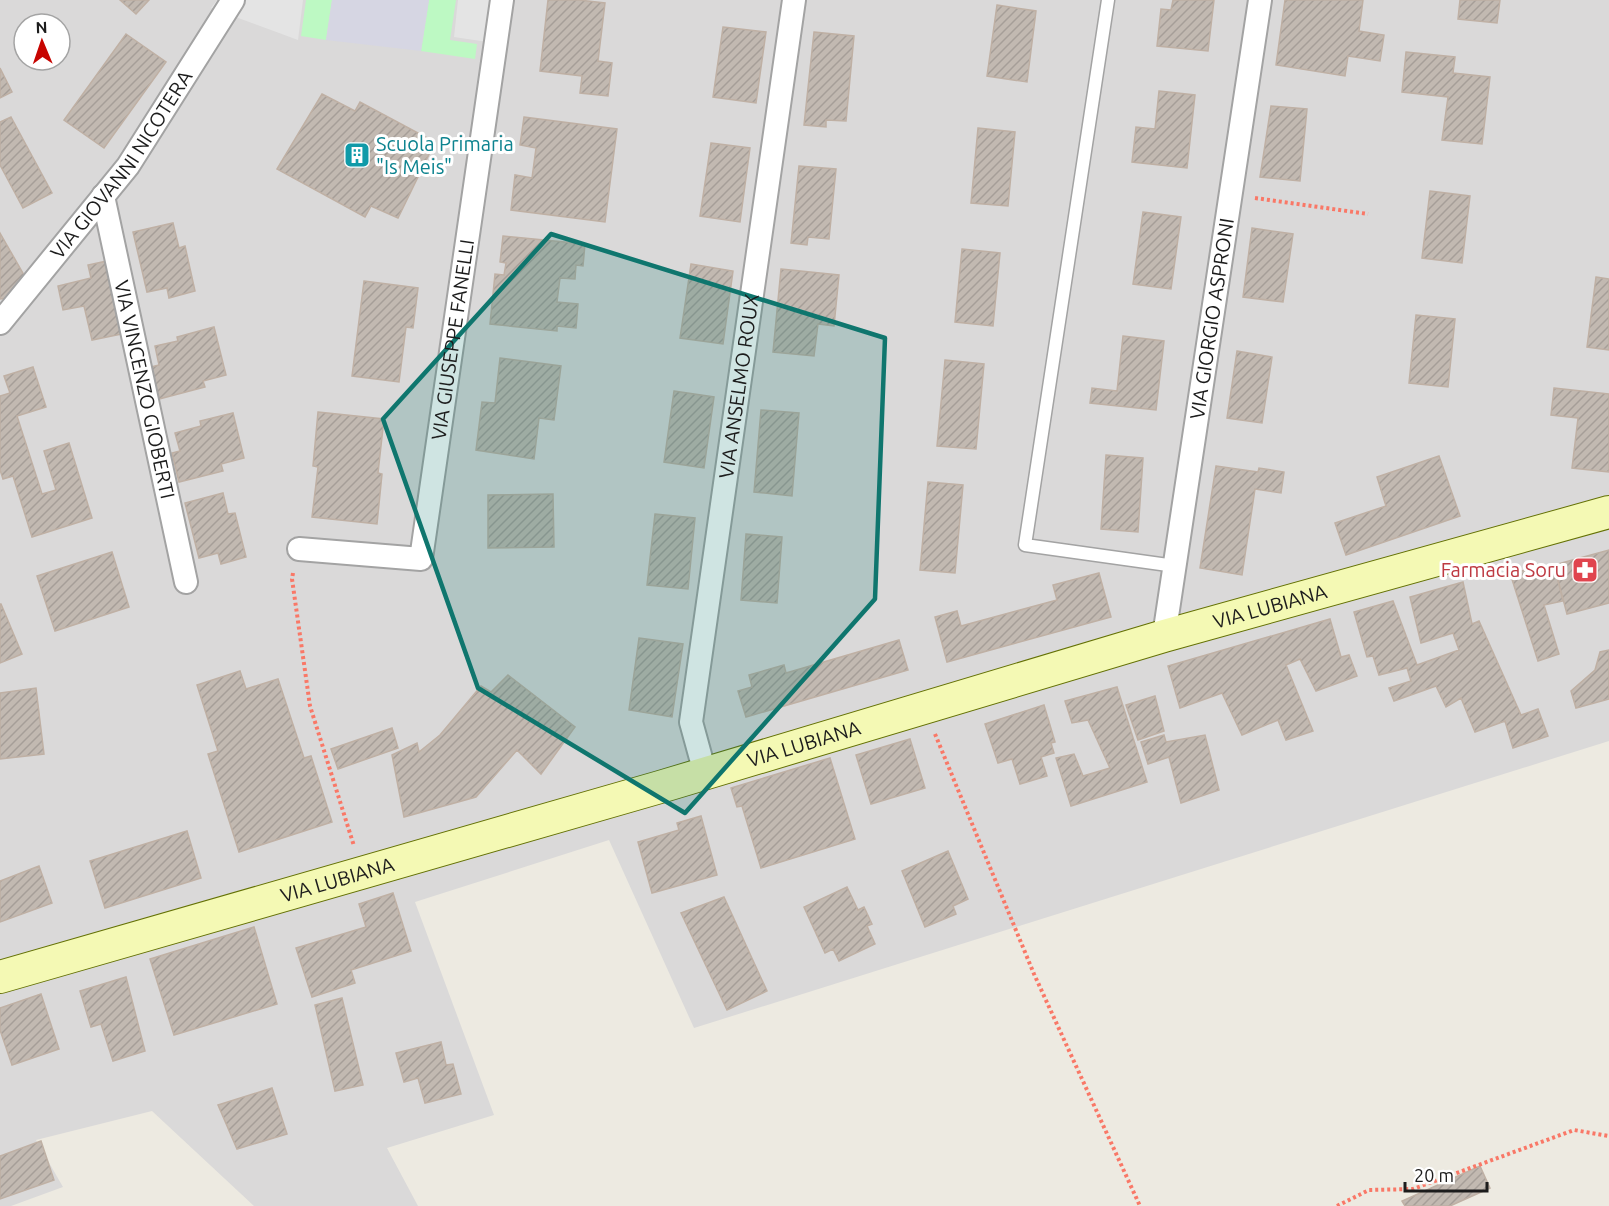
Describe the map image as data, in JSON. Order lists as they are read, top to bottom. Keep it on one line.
{"streets":{"street":["VIA GIOVANNI NICOTERA","VIA GIORGIO ASPRONI","VIA GIUSEPPE FANELLI","VIA ANSELMO ROUX","VIA VINCENZO GIOBERTI","VIA LUBIANA"]},"crossings":[["VIA GIOVANNI NICOTERA","VIA VINCENZO GIOBERTI"],["VIA GIORGIO ASPRONI","VIA LUBIANA"],["VIA ANSELMO ROUX","VIA LUBIANA"]],"places":{"building":["Scuola Primaria \"Is Meis\""],"pharmacy":["Farmacia Soru"]},"scale_bar":"20 m","north":"top"}
